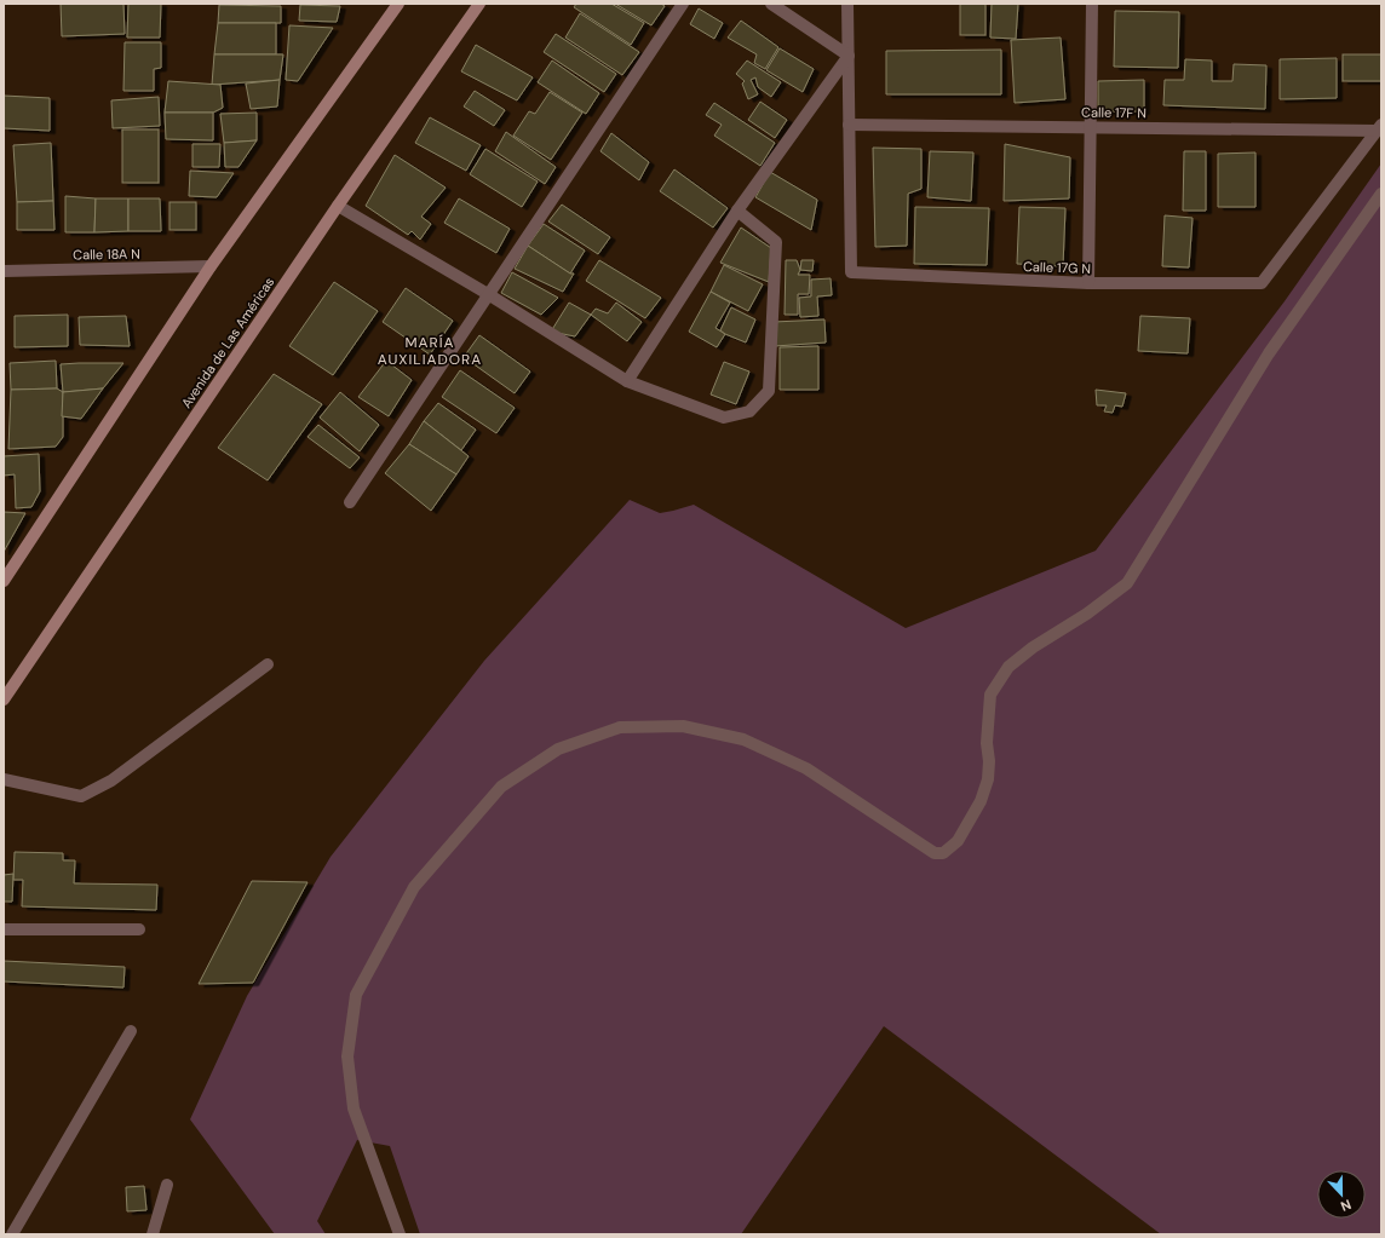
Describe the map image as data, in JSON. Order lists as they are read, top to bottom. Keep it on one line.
{"streets":{"main road":["Avenida de Las Américas"],"street":["Calle 17F N","Calle 18A N","Calle 17G N"]},"crossings":[["Calle 17F N","Calle 17G N"]],"districts":["MARÍA AUXILIADORA"],"north":"bottom"}
